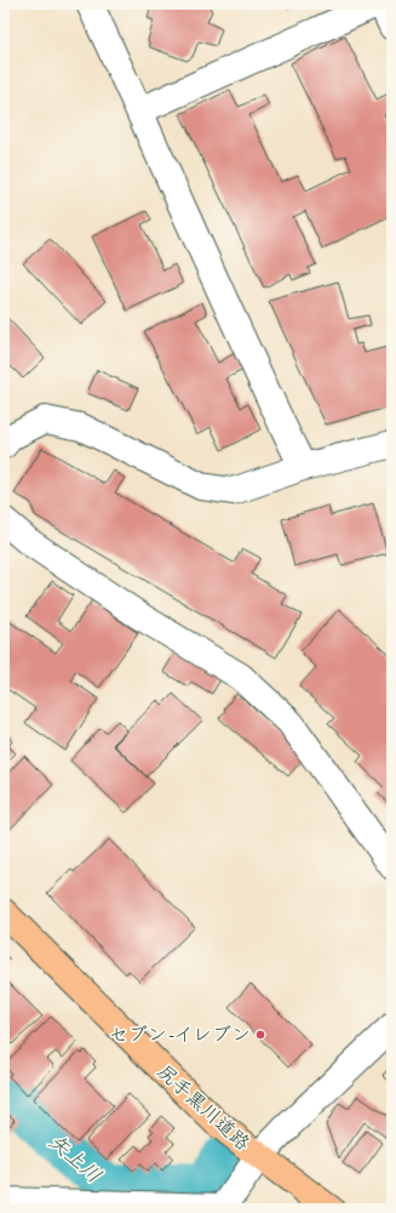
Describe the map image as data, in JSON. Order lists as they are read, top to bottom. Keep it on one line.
{"streets":{"main road":["尻手黒川道路"]},"water":["矢上川"],"places":["セブン-イレブン"]}
